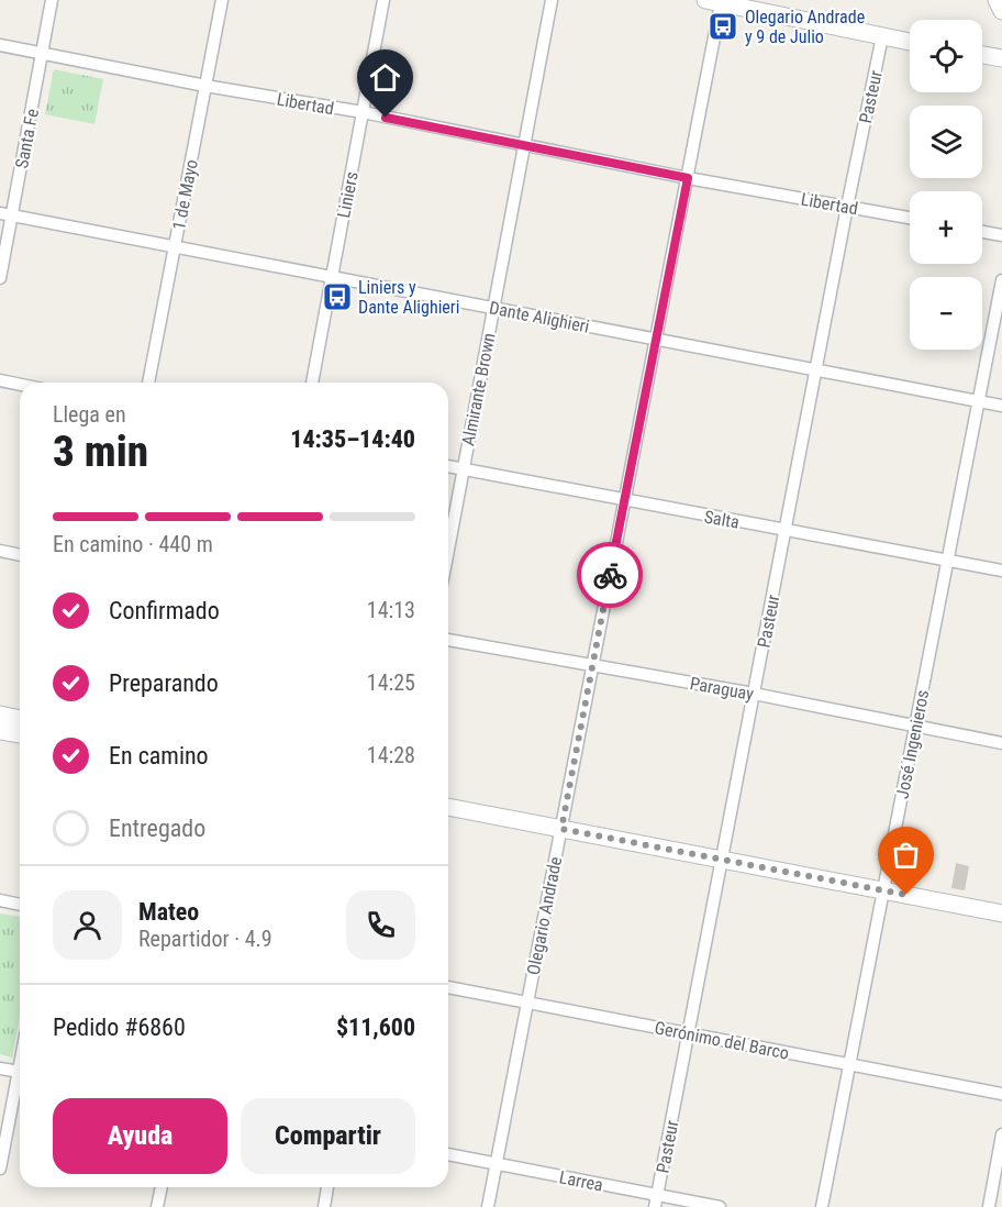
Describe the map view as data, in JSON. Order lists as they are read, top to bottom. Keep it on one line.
{"streets":{"street":["Pasteur","Libertad","Santa Fe","1 de Mayo","Liniers","Dante Alighieri","Almirante Brown","Salta","Paraguay","José Ingenieros","Olegario Andrade","Gerónimo del Barco","Larrea"]},"crossings":[["Pasteur","Libertad"],["Pasteur","Dante Alighieri"],["Pasteur","Salta"],["Pasteur","Paraguay"],["Pasteur","Gerónimo del Barco"],["Pasteur","Larrea"],["Libertad","Santa Fe"],["Libertad","1 de Mayo"],["Libertad","Liniers"],["Libertad","Almirante Brown"],["Libertad","Olegario Andrade"],["Santa Fe","Dante Alighieri"],["1 de Mayo","Dante Alighieri"],["Liniers","Dante Alighieri"],["Dante Alighieri","Almirante Brown"],["Dante Alighieri","José Ingenieros"],["Dante Alighieri","Olegario Andrade"],["Almirante Brown","Salta"],["Salta","José Ingenieros"],["Salta","Olegario Andrade"],["Paraguay","José Ingenieros"],["Paraguay","Olegario Andrade"],["José Ingenieros","Gerónimo del Barco"],["Olegario Andrade","Gerónimo del Barco"],["Olegario Andrade","Larrea"]],"places":{"bus stop":["Olegario Andrade y 9 de Julio","Liniers y Dante Alighieri"]},"page":{"map_buttons":["+","−"],"heading":["3 min","Llega en","14:35–14:40"],"panel":["Mateo","Repartidor · 4.9","Pedido #6860","$11,600"],"bar":"En camino · 440 m","list":[["Confirmado","14:13"],["Preparando","14:25"],["En camino","14:28"],"Entregado"],"buttons":["Ayuda","Compartir"]}}
